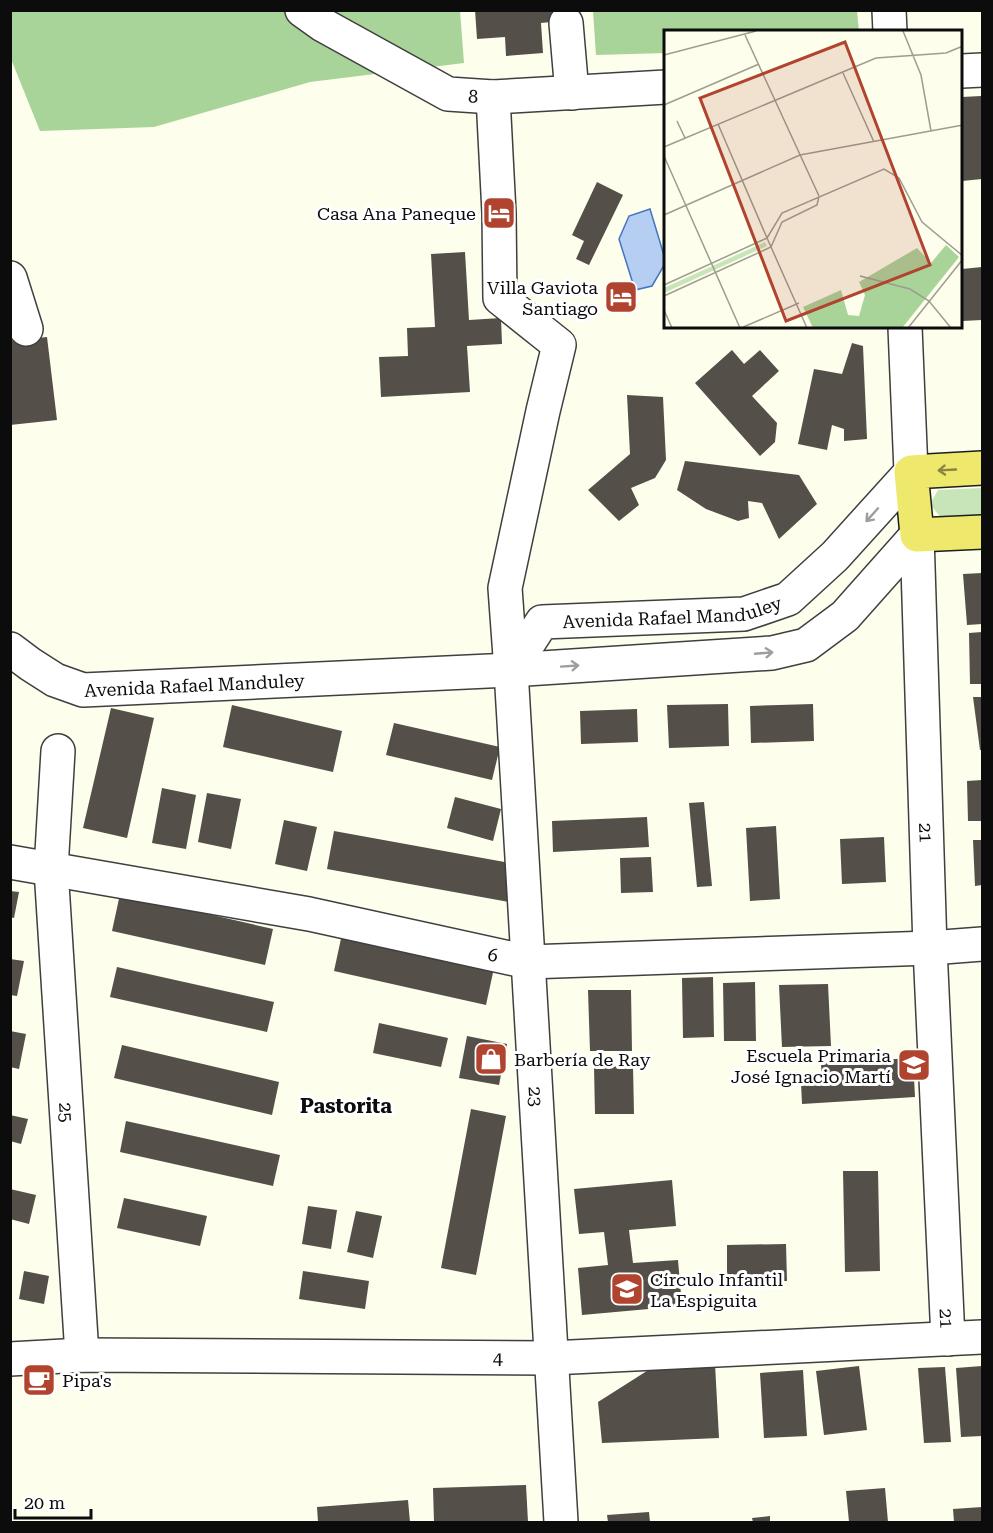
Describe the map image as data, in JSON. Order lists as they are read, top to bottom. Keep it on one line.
{"streets":{"main road":["21"],"street":["8","Avenida Rafael Manduley","6","23","25","4"]},"crossings":[["8","23"],["Avenida Rafael Manduley","21"],["Avenida Rafael Manduley","23"],["21","6"],["21","4"],["6","23"],["6","25"],["23","4"],["25","4"]],"districts":["Pastorita"],"places":{"hotel":["Casa Ana Paneque","Villa Gaviota Santiago"],"shop":["Barbería de Ray"],"school or university":["Escuela Primaria José Ignacio Martí","Círculo Infantil La Espiguita"],"cafe":["Pipa's"]},"scale_bar":"20 m"}
